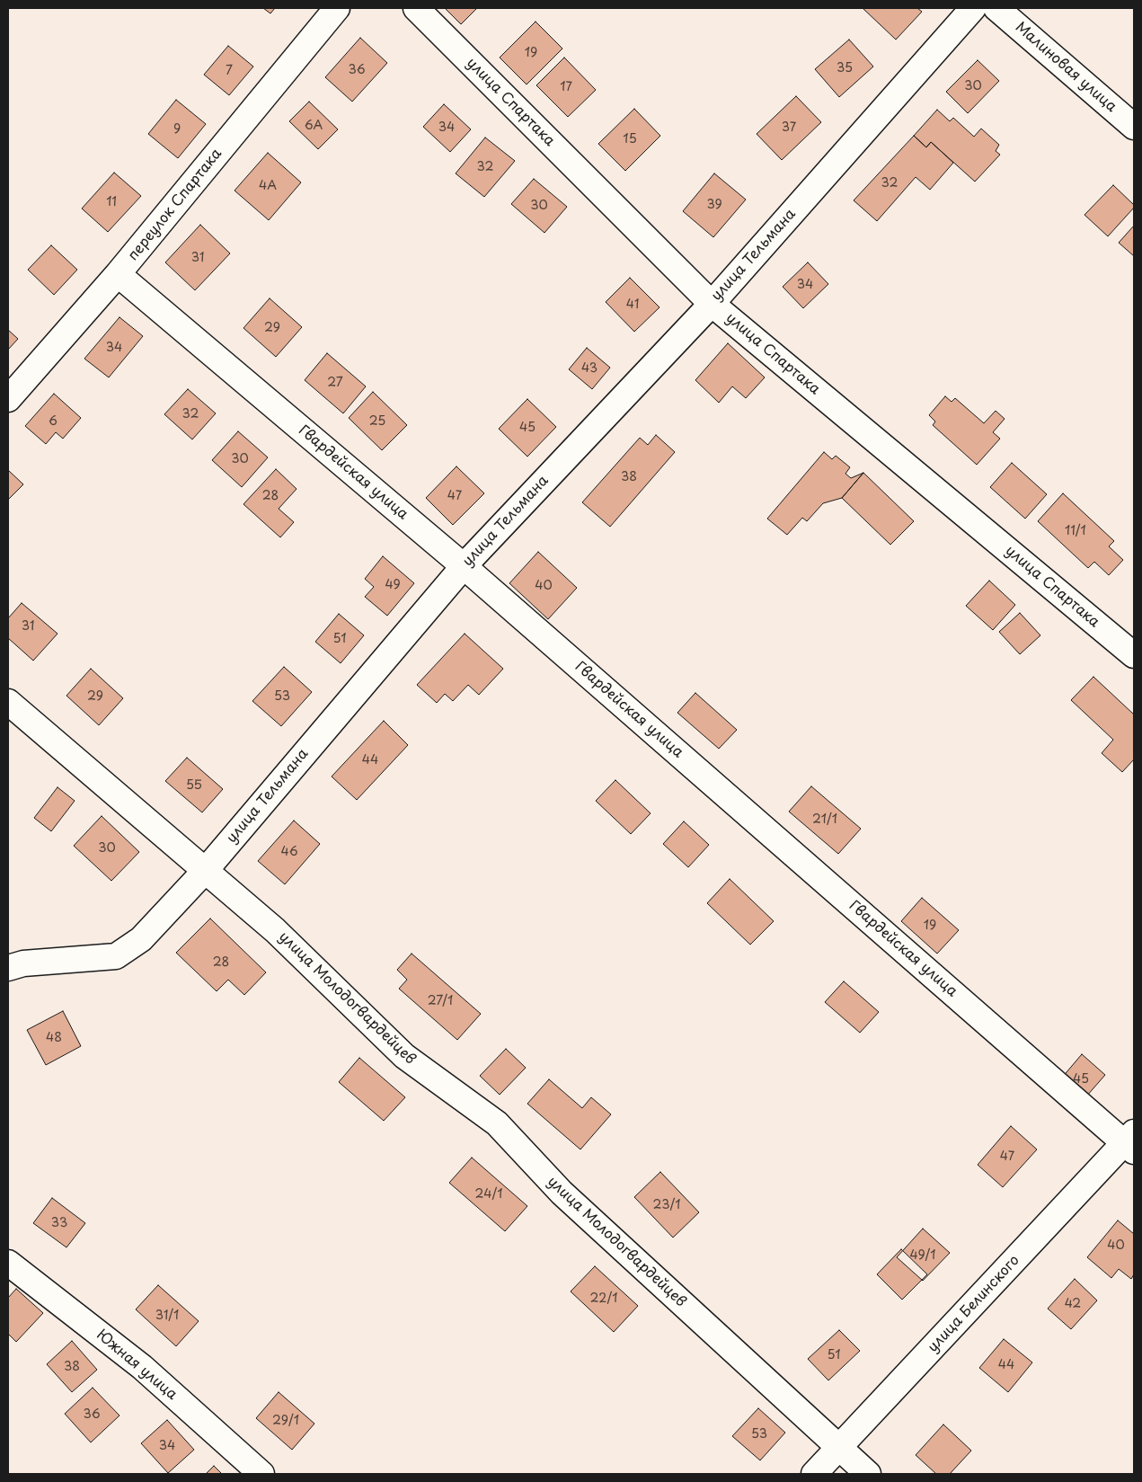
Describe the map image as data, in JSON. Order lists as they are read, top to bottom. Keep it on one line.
{"streets":{"street":["Малиновая улица","улица Спартака","переулок Спартака","улица Тельмана","Гвардейская улица","улица Молодогвардейцев","улица Белинского","Южная улица"]},"crossings":[["улица Спартака","улица Тельмана"],["переулок Спартака","Гвардейская улица"],["улица Тельмана","Гвардейская улица"],["улица Тельмана","улица Молодогвардейцев"],["Гвардейская улица","улица Белинского"],["улица Молодогвардейцев","улица Белинского"]],"house_numbers":["19","35","36","7","30","17","6А","34","37","9","15","32","32","4А","11","39","30","31","34","41","29","34","43","27","32","6","25","45","30","38","28","47","11/1","49","40","31","51","29","53","44","55","21/1","30","46","19","28","27/1","48","45","47","24/1","23/1","33","40","49/1","22/1","42","31/1","51","44","38","36","29/1","53","34"]}
